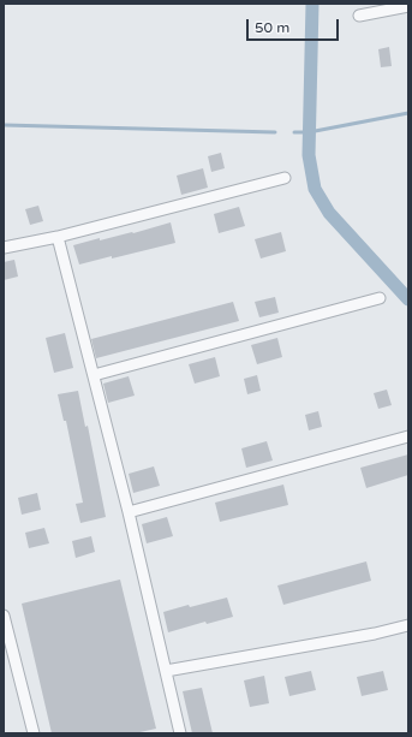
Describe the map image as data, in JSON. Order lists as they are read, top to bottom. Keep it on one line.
{"scale_bar":"50 m"}
